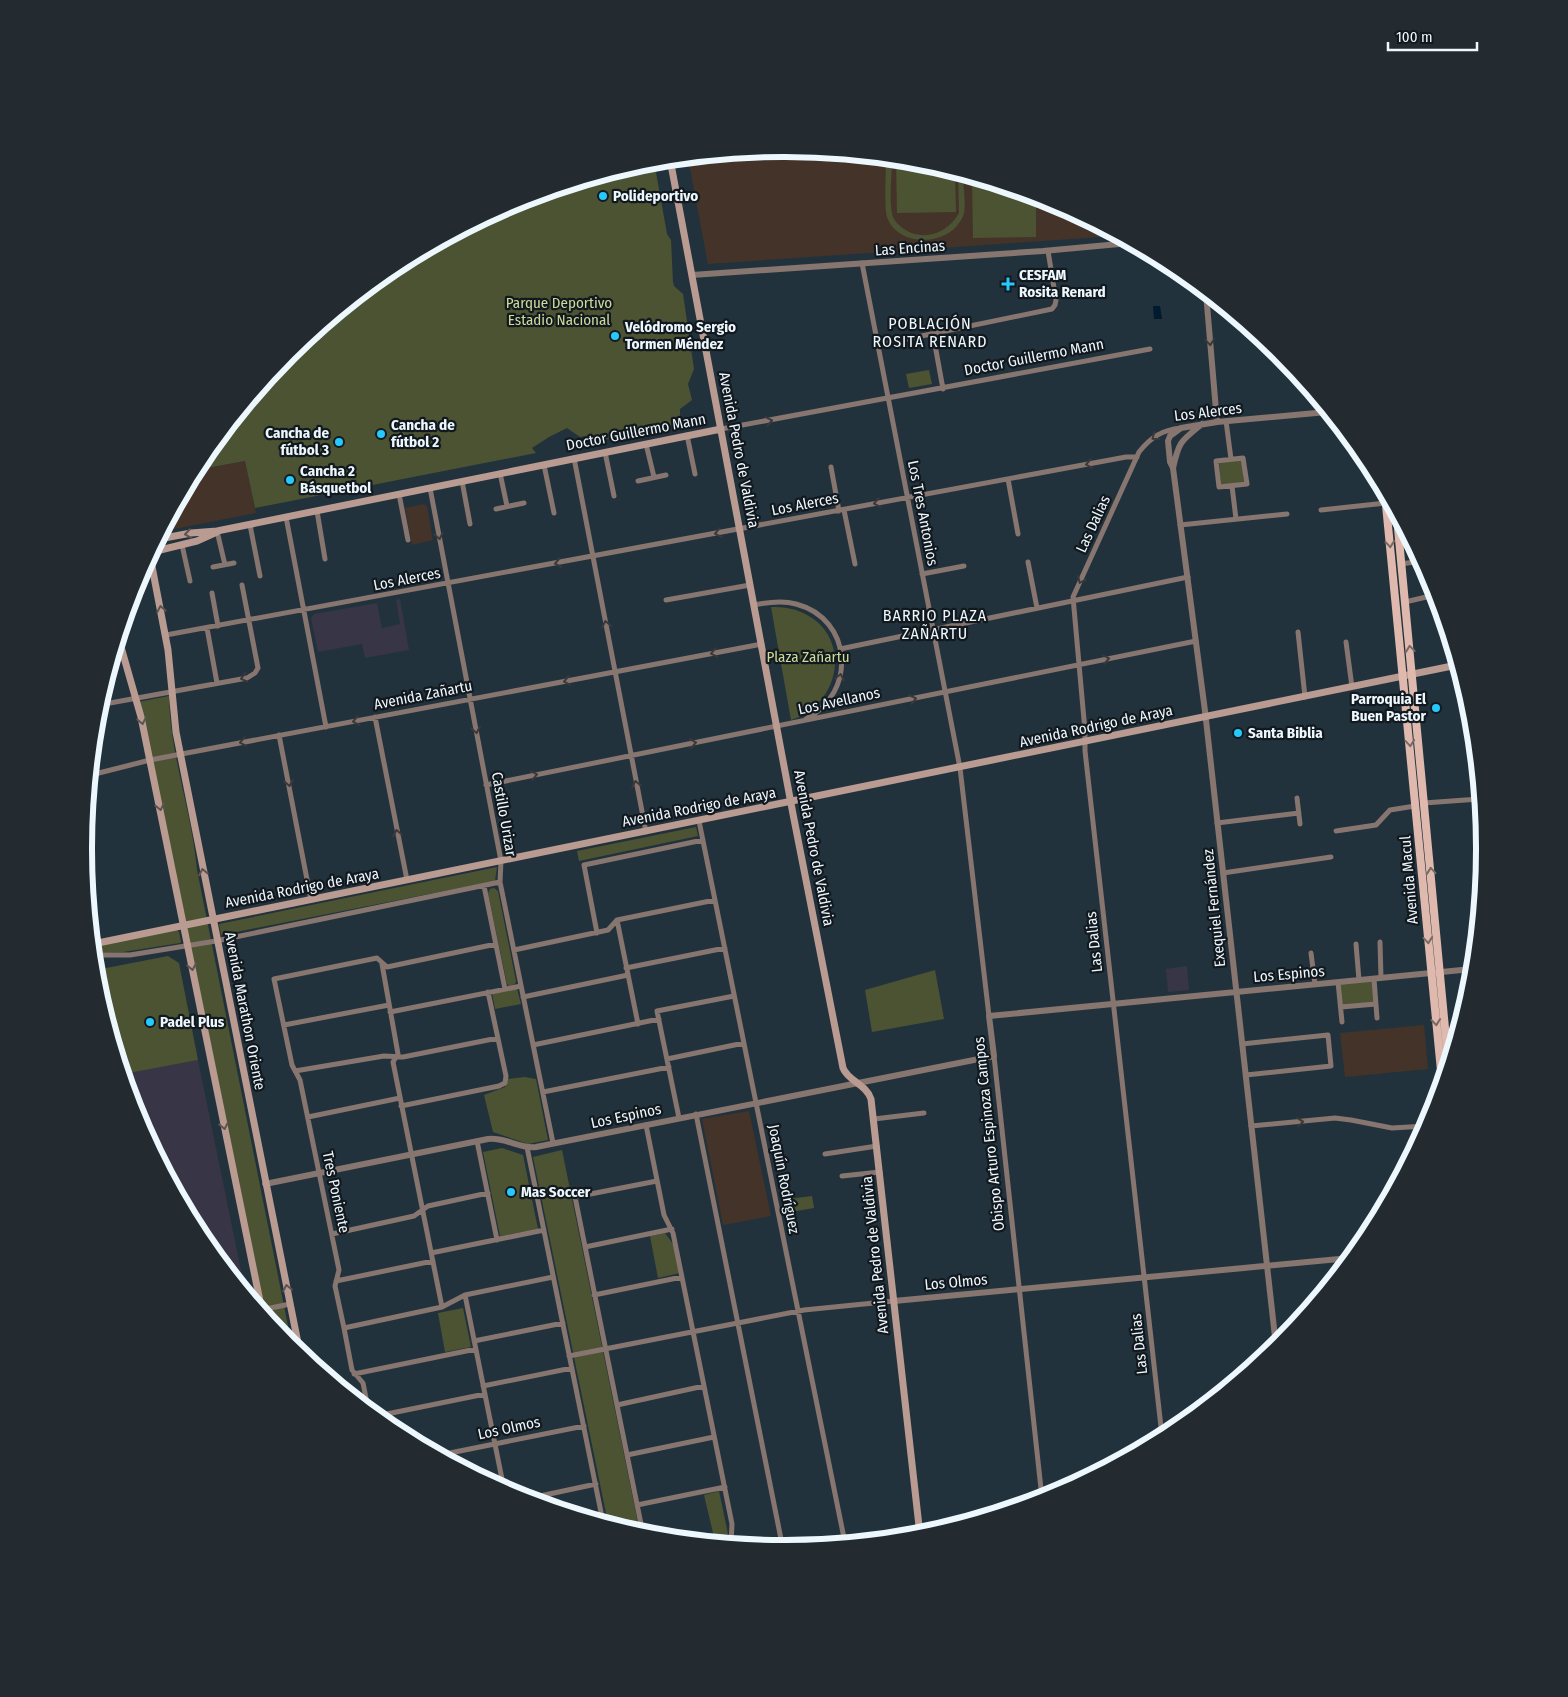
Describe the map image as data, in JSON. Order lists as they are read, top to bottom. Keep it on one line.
{"streets":{"main road":["Doctor Guillermo Mann","Avenida Pedro de Valdivia","Avenida Rodrigo de Araya","Avenida Macul","Avenida Marathon Oriente"],"street":["Las Encinas","Los Alerces","Los Tres Antonios","Las Dalias","Avenida Zañartu","Los Avellanos","Castillo Urizar","Exequiel Fernández","Los Espinos","Obispo Arturo Espinoza Campos","Joaquín Rodríguez","Tres Poniente","Los Olmos"]},"crossings":[["Las Encinas","Avenida Pedro de Valdivia"],["Las Encinas","Los Tres Antonios"],["Doctor Guillermo Mann","Avenida Pedro de Valdivia"],["Doctor Guillermo Mann","Los Tres Antonios"],["Doctor Guillermo Mann","Castillo Urizar"],["Los Alerces","Avenida Pedro de Valdivia"],["Los Alerces","Los Tres Antonios"],["Los Alerces","Las Dalias"],["Los Alerces","Castillo Urizar"],["Los Alerces","Exequiel Fernández"],["Los Alerces","Avenida Marathon Oriente"],["Avenida Pedro de Valdivia","Avenida Zañartu"],["Avenida Pedro de Valdivia","Los Avellanos"],["Avenida Pedro de Valdivia","Avenida Rodrigo de Araya"],["Avenida Pedro de Valdivia","Los Espinos"],["Avenida Pedro de Valdivia","Los Olmos"],["Los Tres Antonios","Los Avellanos"],["Los Tres Antonios","Avenida Rodrigo de Araya"],["Los Tres Antonios","Obispo Arturo Espinoza Campos"],["Las Dalias","Los Avellanos"],["Las Dalias","Avenida Rodrigo de Araya"],["Las Dalias","Los Espinos"],["Las Dalias","Los Olmos"],["Avenida Zañartu","Castillo Urizar"],["Avenida Zañartu","Avenida Marathon Oriente"],["Los Avellanos","Castillo Urizar"],["Los Avellanos","Exequiel Fernández"],["Avenida Rodrigo de Araya","Castillo Urizar"],["Avenida Rodrigo de Araya","Avenida Macul"],["Avenida Rodrigo de Araya","Exequiel Fernández"],["Avenida Rodrigo de Araya","Avenida Marathon Oriente"],["Avenida Rodrigo de Araya","Obispo Arturo Espinoza Campos"],["Avenida Rodrigo de Araya","Joaquín Rodríguez"],["Castillo Urizar","Los Espinos"],["Avenida Macul","Los Espinos"],["Exequiel Fernández","Los Espinos"],["Exequiel Fernández","Los Olmos"],["Los Espinos","Avenida Marathon Oriente"],["Los Espinos","Obispo Arturo Espinoza Campos"],["Los Espinos","Joaquín Rodríguez"],["Los Espinos","Tres Poniente"],["Obispo Arturo Espinoza Campos","Los Olmos"],["Joaquín Rodríguez","Los Olmos"]],"one_way":["Los Alerces","Avenida Zañartu","Los Avellanos"],"districts":["POBLACIÓN ROSITA RENARD","BARRIO PLAZA ZAÑARTU"],"parks":["Parque Deportivo Estadio Nacional","Plaza Zañartu"],"places":{"other":["Polideportivo","Velódromo Sergio Tormen Méndez","Cancha de fútbol 2","Cancha de fútbol 3","Cancha 2 Básquetbol","Parroquia El Buen Pastor","Santa Biblia","Padel Plus","Mas Soccer"],"health":["CESFAM Rosita Renard"]},"scale_bar":"100 m"}
